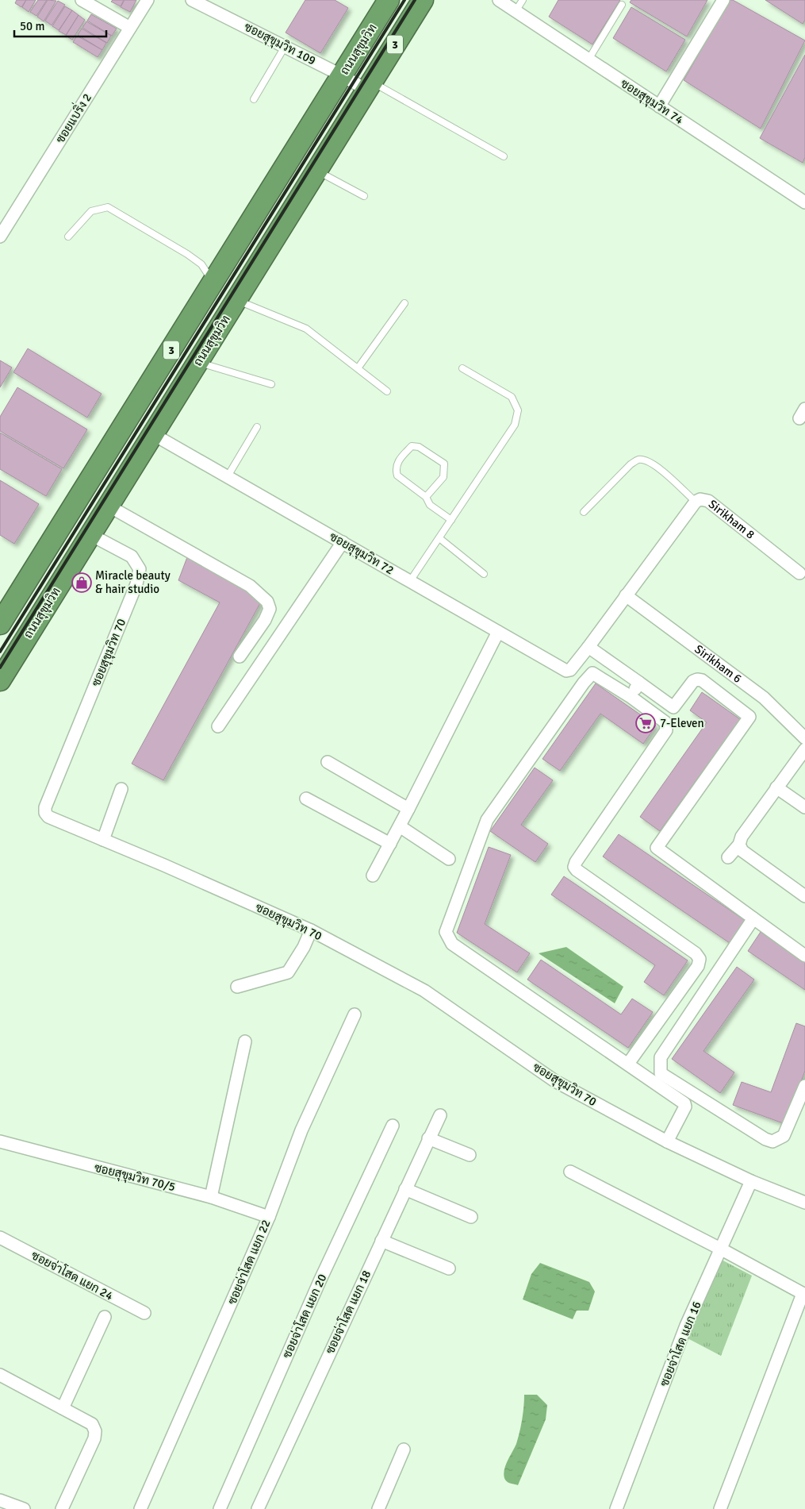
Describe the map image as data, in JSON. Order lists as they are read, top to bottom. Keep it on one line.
{"streets":{"highway":["3","ถนนสุขุมวิท"],"street":["ซอยสุขุมวิท 109","ซอยสุขุมวิท 74","ซอยแบริ่ง 2","Sirikham 8","ซอยสุขุมวิท 72","ซอยสุขุมวิท 70","Sirikham 6","ซอยสุขุมวิท 70/5","ซอยจ่าโสด แยก 22","ซอยจ่าโสด แยก 24","ซอยจ่าโสด แยก 18","ซอยจ่าโสด แยก 20","ซอยจ่าโสด แยก 16"]},"crossings":[["ซอยสุขุมวิท 109","ถนนสุขุมวิท"],["ถนนสุขุมวิท","ซอยสุขุมวิท 72"],["ถนนสุขุมวิท","ซอยสุขุมวิท 70"],["Sirikham 8","ซอยสุขุมวิท 72"],["Sirikham 8","Sirikham 6"],["ซอยสุขุมวิท 70","ซอยจ่าโสด แยก 16"],["ซอยสุขุมวิท 70/5","ซอยจ่าโสด แยก 22"]],"places":{"shop":["Miracle beauty & hair studio"],"supermarket":["7-Eleven"]},"scale_bar":"50 m"}
